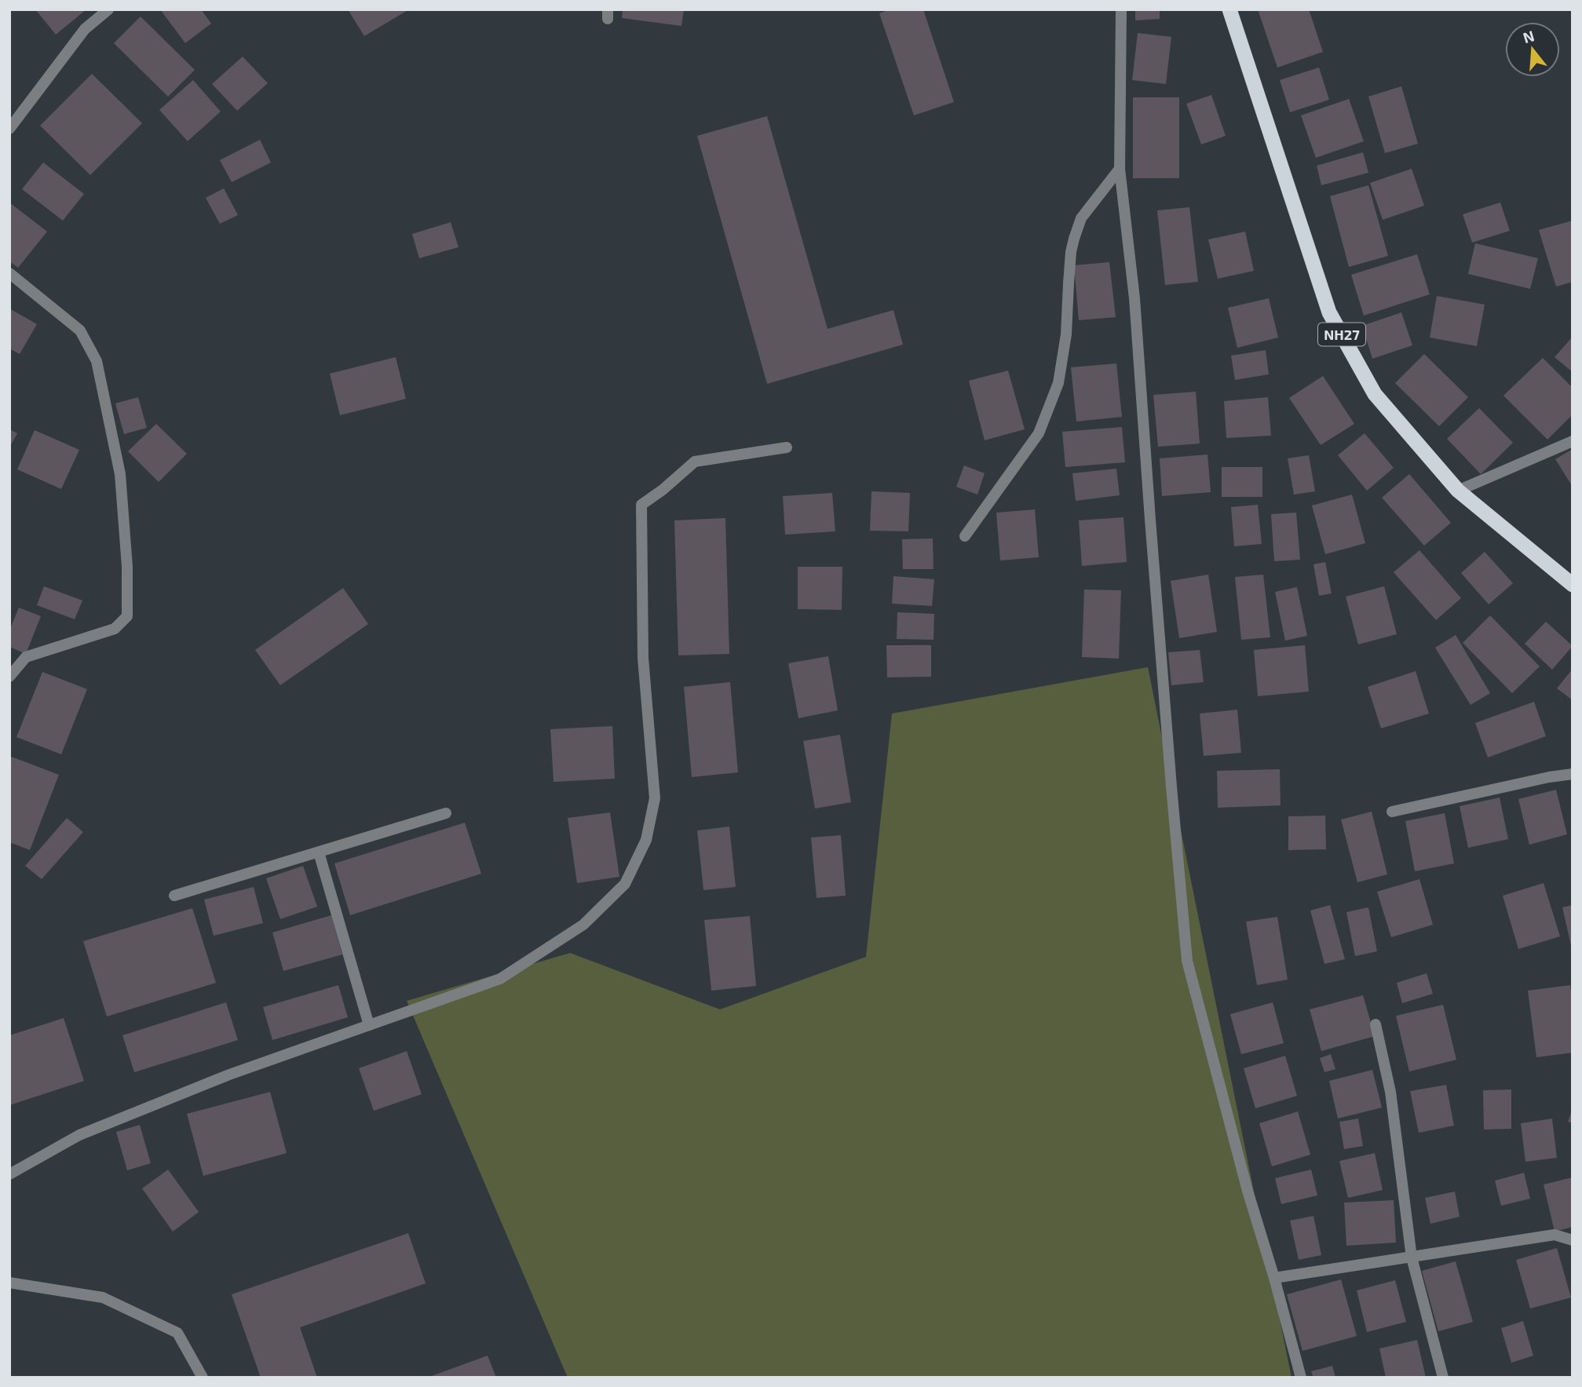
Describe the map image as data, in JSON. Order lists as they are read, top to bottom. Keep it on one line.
{"streets":{"highway":["NH27"]},"north":"top"}
